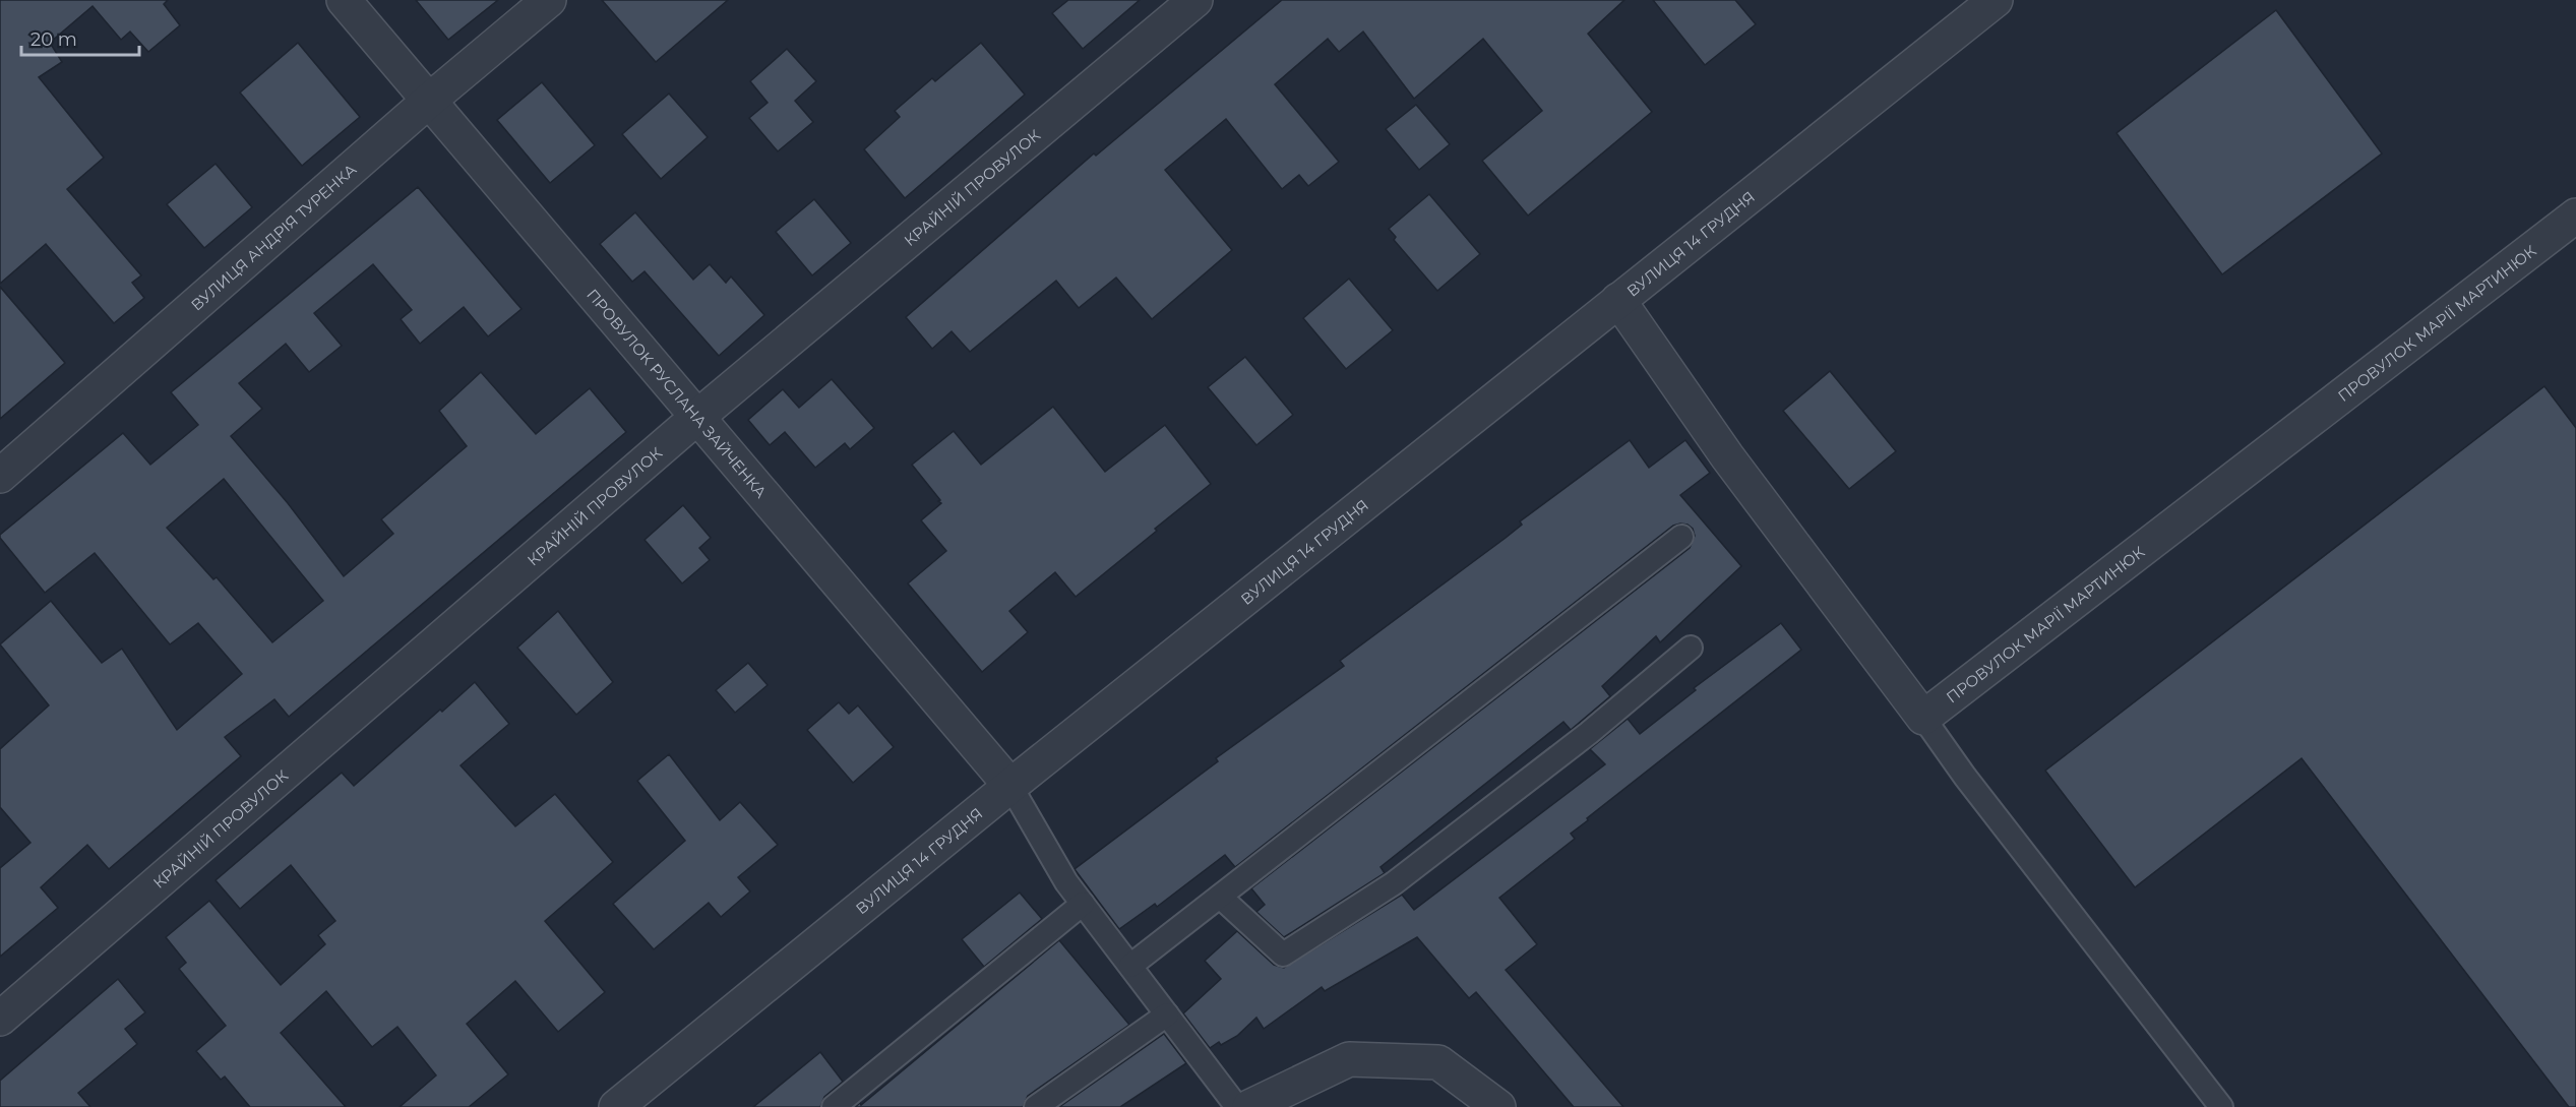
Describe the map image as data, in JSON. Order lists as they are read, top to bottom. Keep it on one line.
{"streets":{"street":["КРАЙНІЙ ПРОВУЛОК","ВУЛИЦЯ АНДРІЯ ТУРЕНКА","ВУЛИЦЯ 14 ГРУДНЯ","ПРОВУЛОК МАРІЇ МАРТИНЮК","ПРОВУЛОК РУСЛАНА ЗАЙЧЕНКА"]},"crossings":[["КРАЙНІЙ ПРОВУЛОК","ПРОВУЛОК РУСЛАНА ЗАЙЧЕНКА"],["ВУЛИЦЯ АНДРІЯ ТУРЕНКА","ПРОВУЛОК РУСЛАНА ЗАЙЧЕНКА"],["ВУЛИЦЯ 14 ГРУДНЯ","ПРОВУЛОК РУСЛАНА ЗАЙЧЕНКА"]],"scale_bar":"20 m"}
